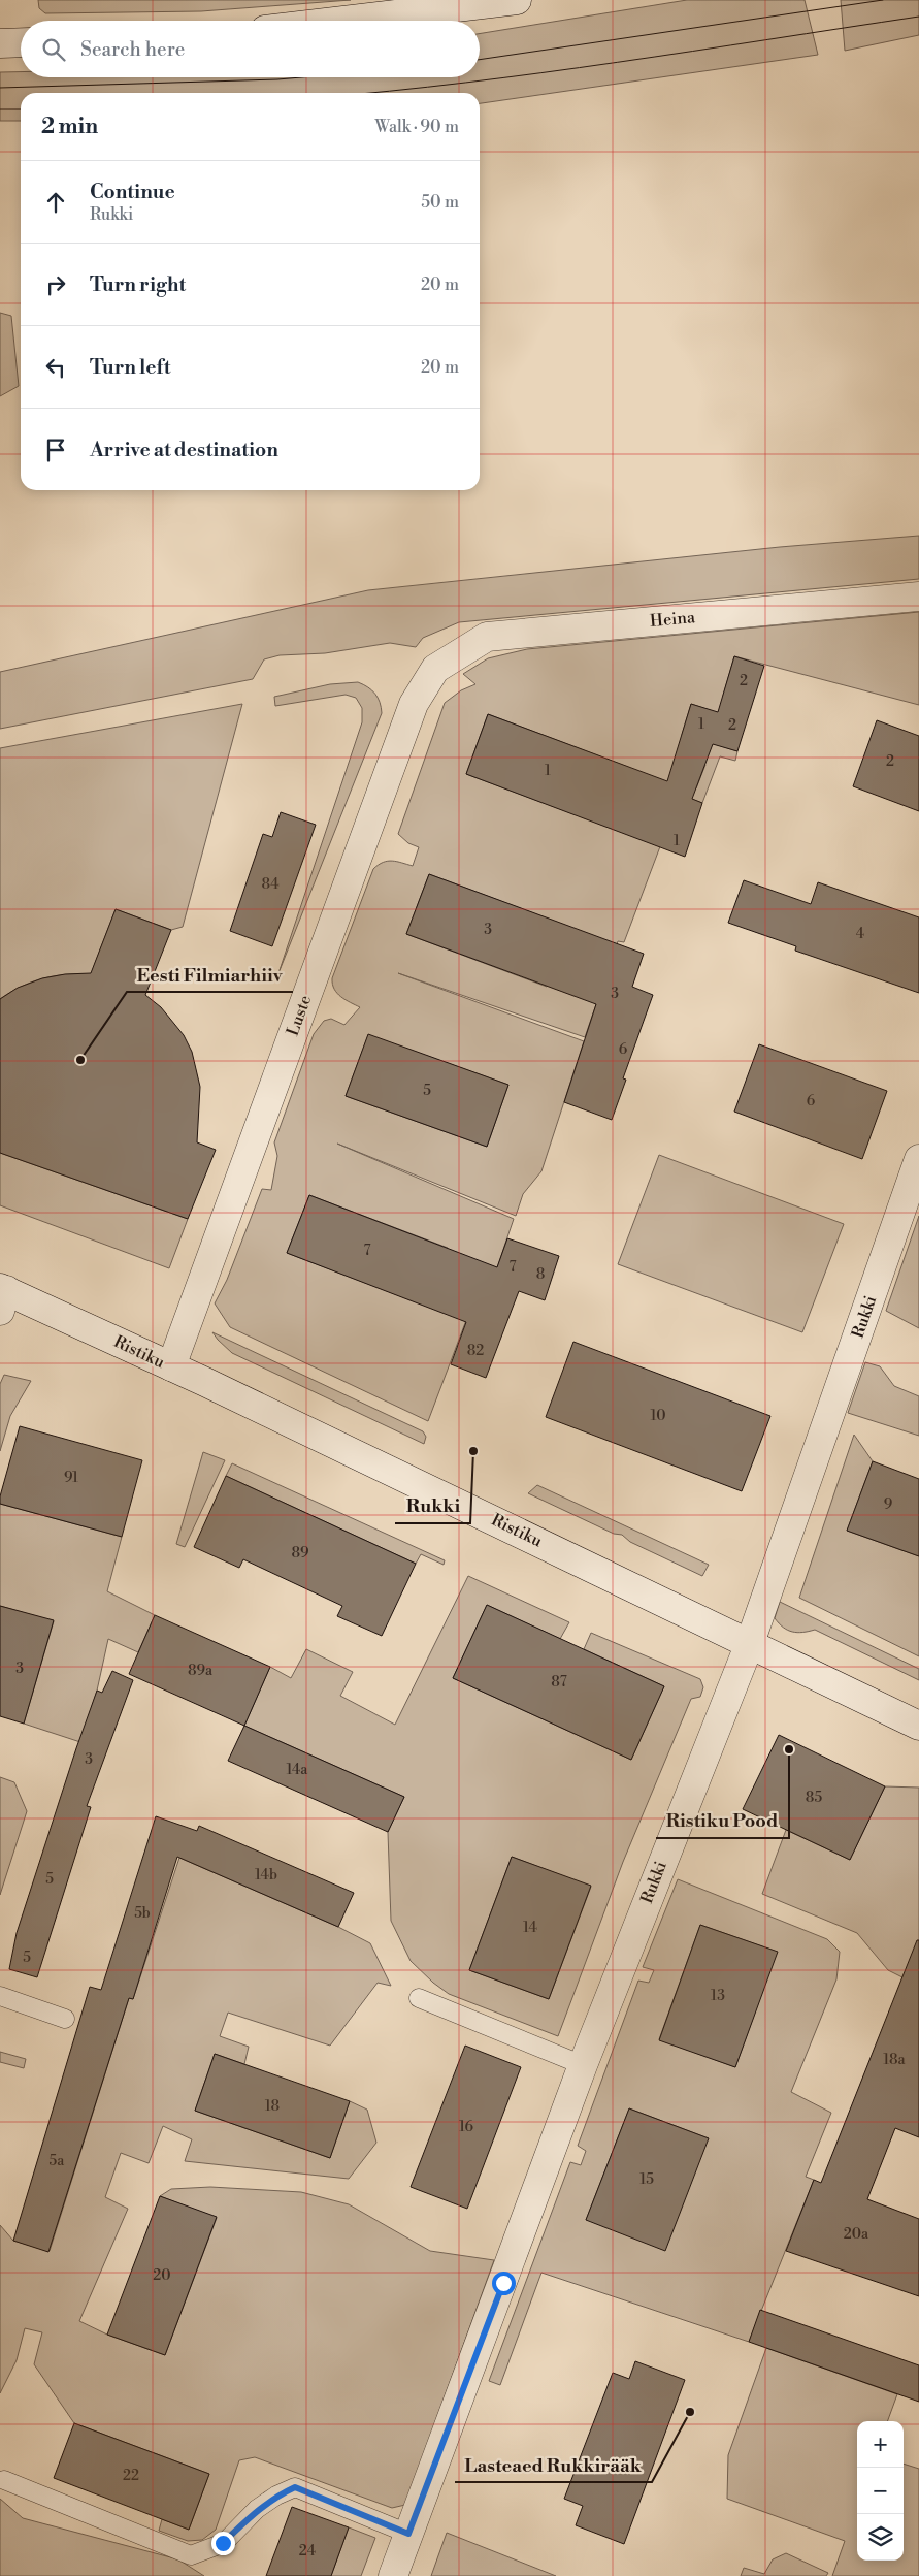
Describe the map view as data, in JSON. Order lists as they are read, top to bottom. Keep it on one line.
{"streets":{"street":["Heina","Luste","Rukki","Ristiku"]},"crossings":[["Heina","Luste"],["Luste","Ristiku"],["Rukki","Ristiku"]],"places":["Eesti Filmiarhiiv","Rukki","Ristiku Pood","Lasteaed Rukkirääk"],"house_numbers":["2","1","2","2","1","1","84","3","4","3","6","5","6","7","7","8","82","10","91","9","89","3","89a","87","3","14a","85","14b","5","5b","14","5","13","18a","18","16","5a","15","20a","20","22","24"],"page":{"search":"Search here","heading":["2 min","Walk · 90 m"],"list":[["Continue","Rukki","50 m"],["Turn right","20 m"],["Turn left","20 m"],"Arrive at destination"],"map_buttons":["+","−"]}}
